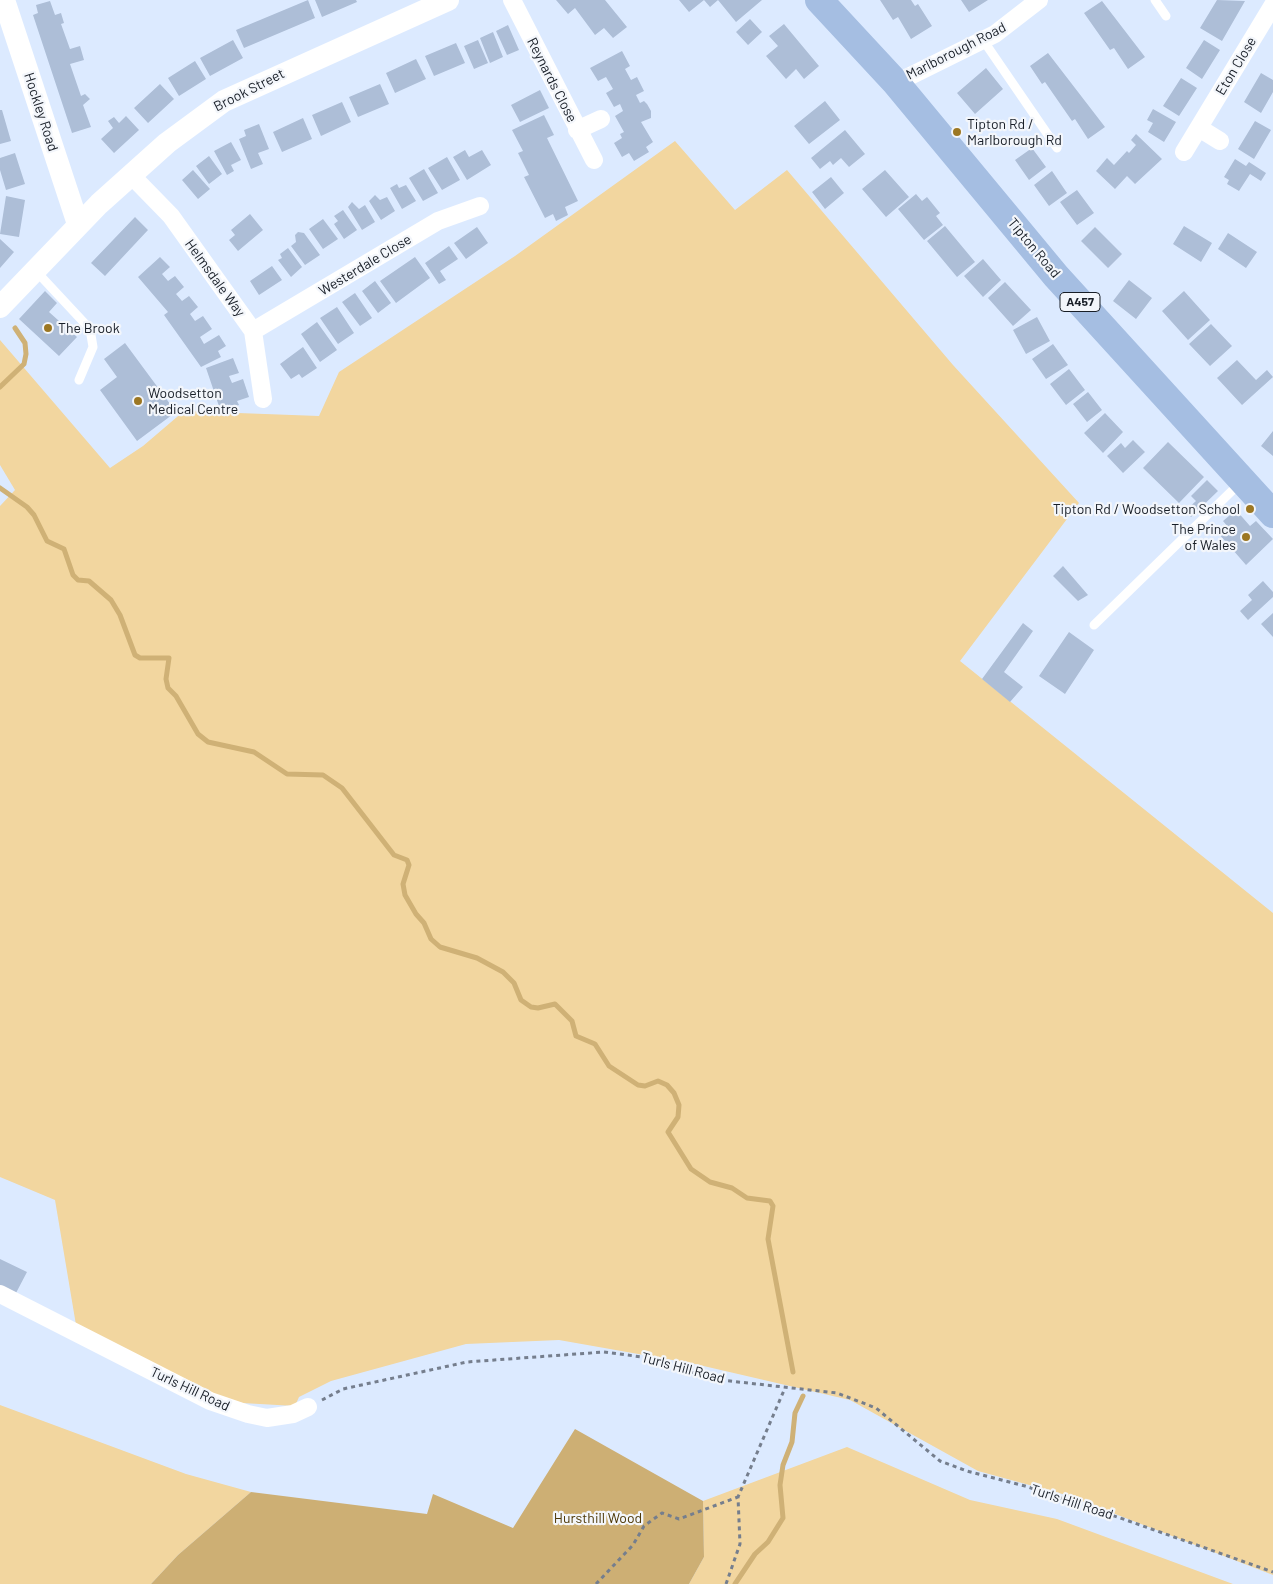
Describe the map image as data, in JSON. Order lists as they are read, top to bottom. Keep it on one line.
{"streets":{"main road":["Tipton Road","A457"],"street":["Marlborough Road","Eton Close","Reynards Close","Brook Street","Hockley Road","Westerdale Close","Helmsdale Way","Turls Hill Road"]},"crossings":[["Marlborough Road","Tipton Road"],["Brook Street","Hockley Road"],["Brook Street","Helmsdale Way"],["Westerdale Close","Helmsdale Way"]],"parks":["Hursthill Wood"],"places":["Tipton Rd / Marlborough Rd","The Brook","Woodsetton Medical Centre","Tipton Rd / Woodsetton School","The Prince of Wales"]}
